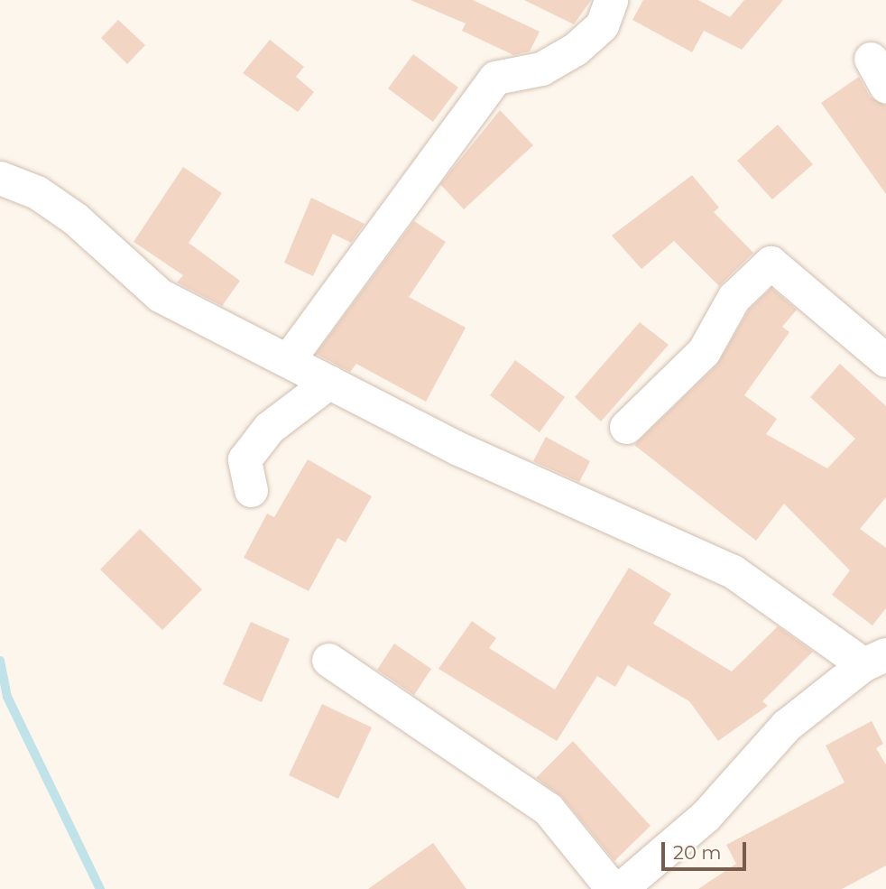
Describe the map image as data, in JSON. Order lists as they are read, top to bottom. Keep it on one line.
{"scale_bar":"20 m"}
